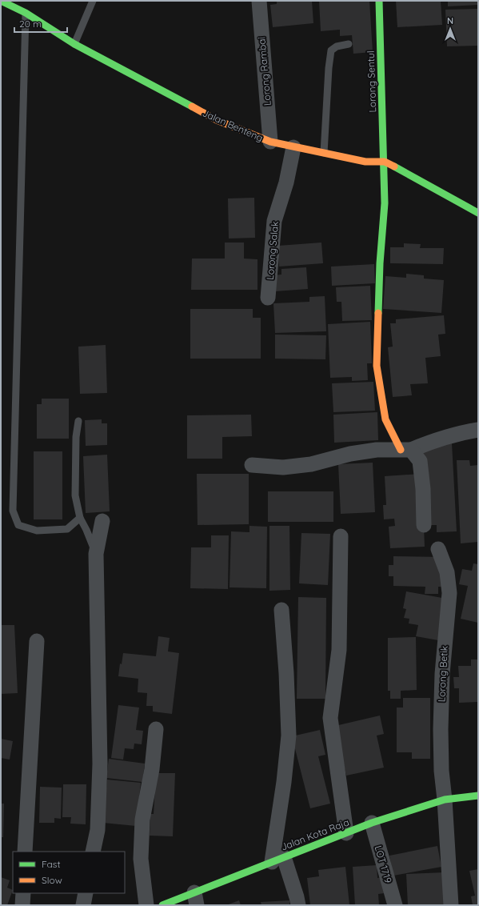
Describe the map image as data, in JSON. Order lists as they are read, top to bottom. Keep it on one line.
{"streets":{"street":["Lorong Rambai","Lorong Sentul","Jalan Benteng","Lorong Salak","Lorong Betik","Jalan Kota Raja","LOT 1719"]},"crossings":[["Lorong Rambai","Jalan Benteng"],["Lorong Sentul","Jalan Benteng"],["Jalan Benteng","Lorong Salak"],["Lorong Betik","Jalan Kota Raja"],["Jalan Kota Raja","LOT 1719"]],"legend":["Fast","Slow"],"scale_bar":"20 m","north":"top"}
